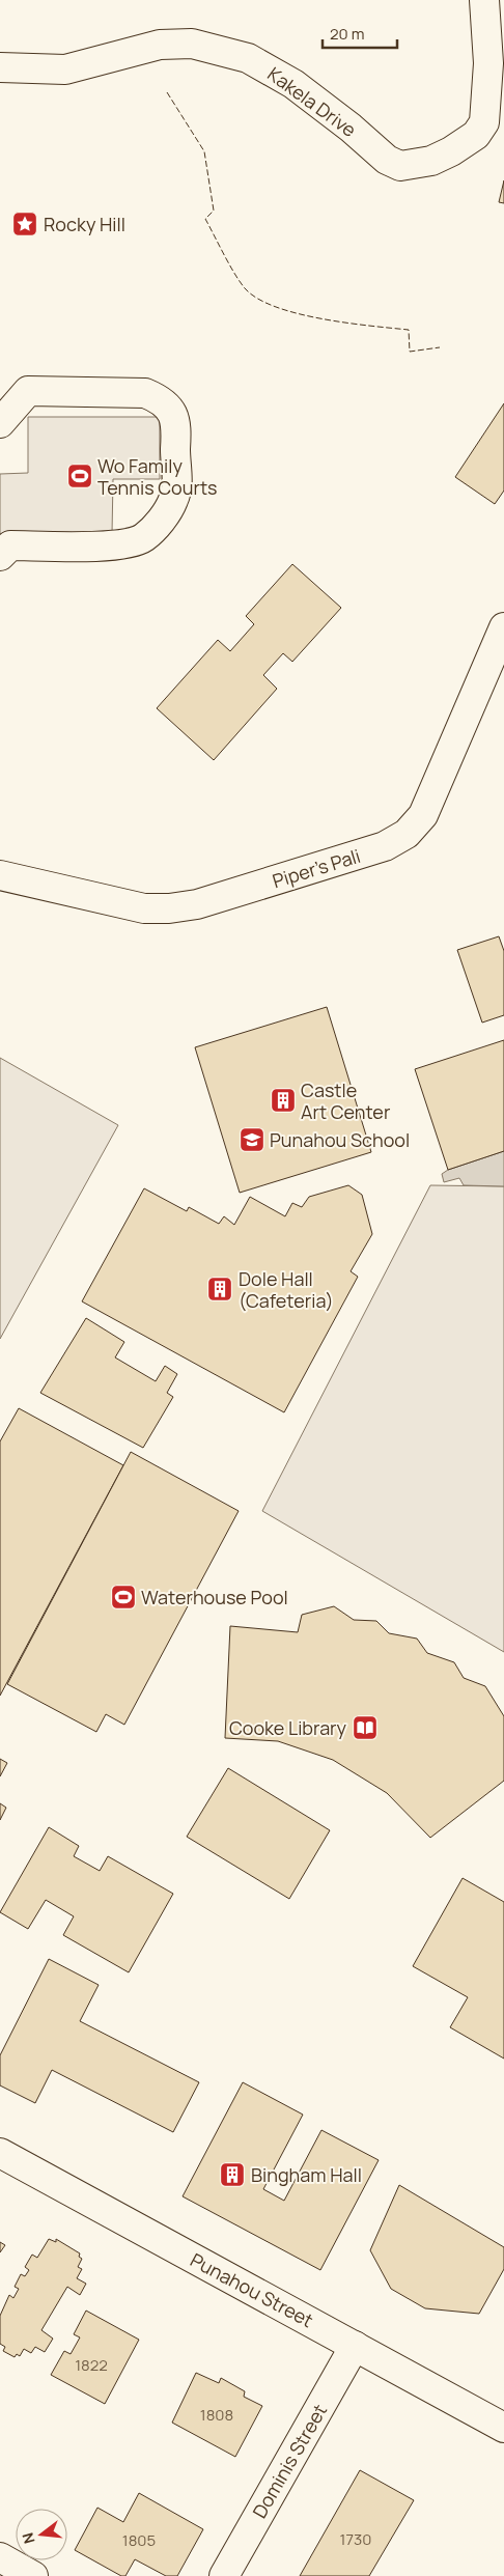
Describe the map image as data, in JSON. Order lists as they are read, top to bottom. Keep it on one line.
{"streets":{"street":["Kakela Drive","Piper's Pali","Punahou Street","Dominis Street"]},"crossings":[["Punahou Street","Dominis Street"]],"places":{"place":["Rocky Hill"],"sports":["Wo Family Tennis Courts","Waterhouse Pool"],"building":["Castle Art Center","Dole Hall (Cafeteria)","Bingham Hall"],"school or university":["Punahou School"],"library":["Cooke Library"]},"house_numbers":["1822","1808","1730","1805"],"scale_bar":"20 m","north":"left"}
